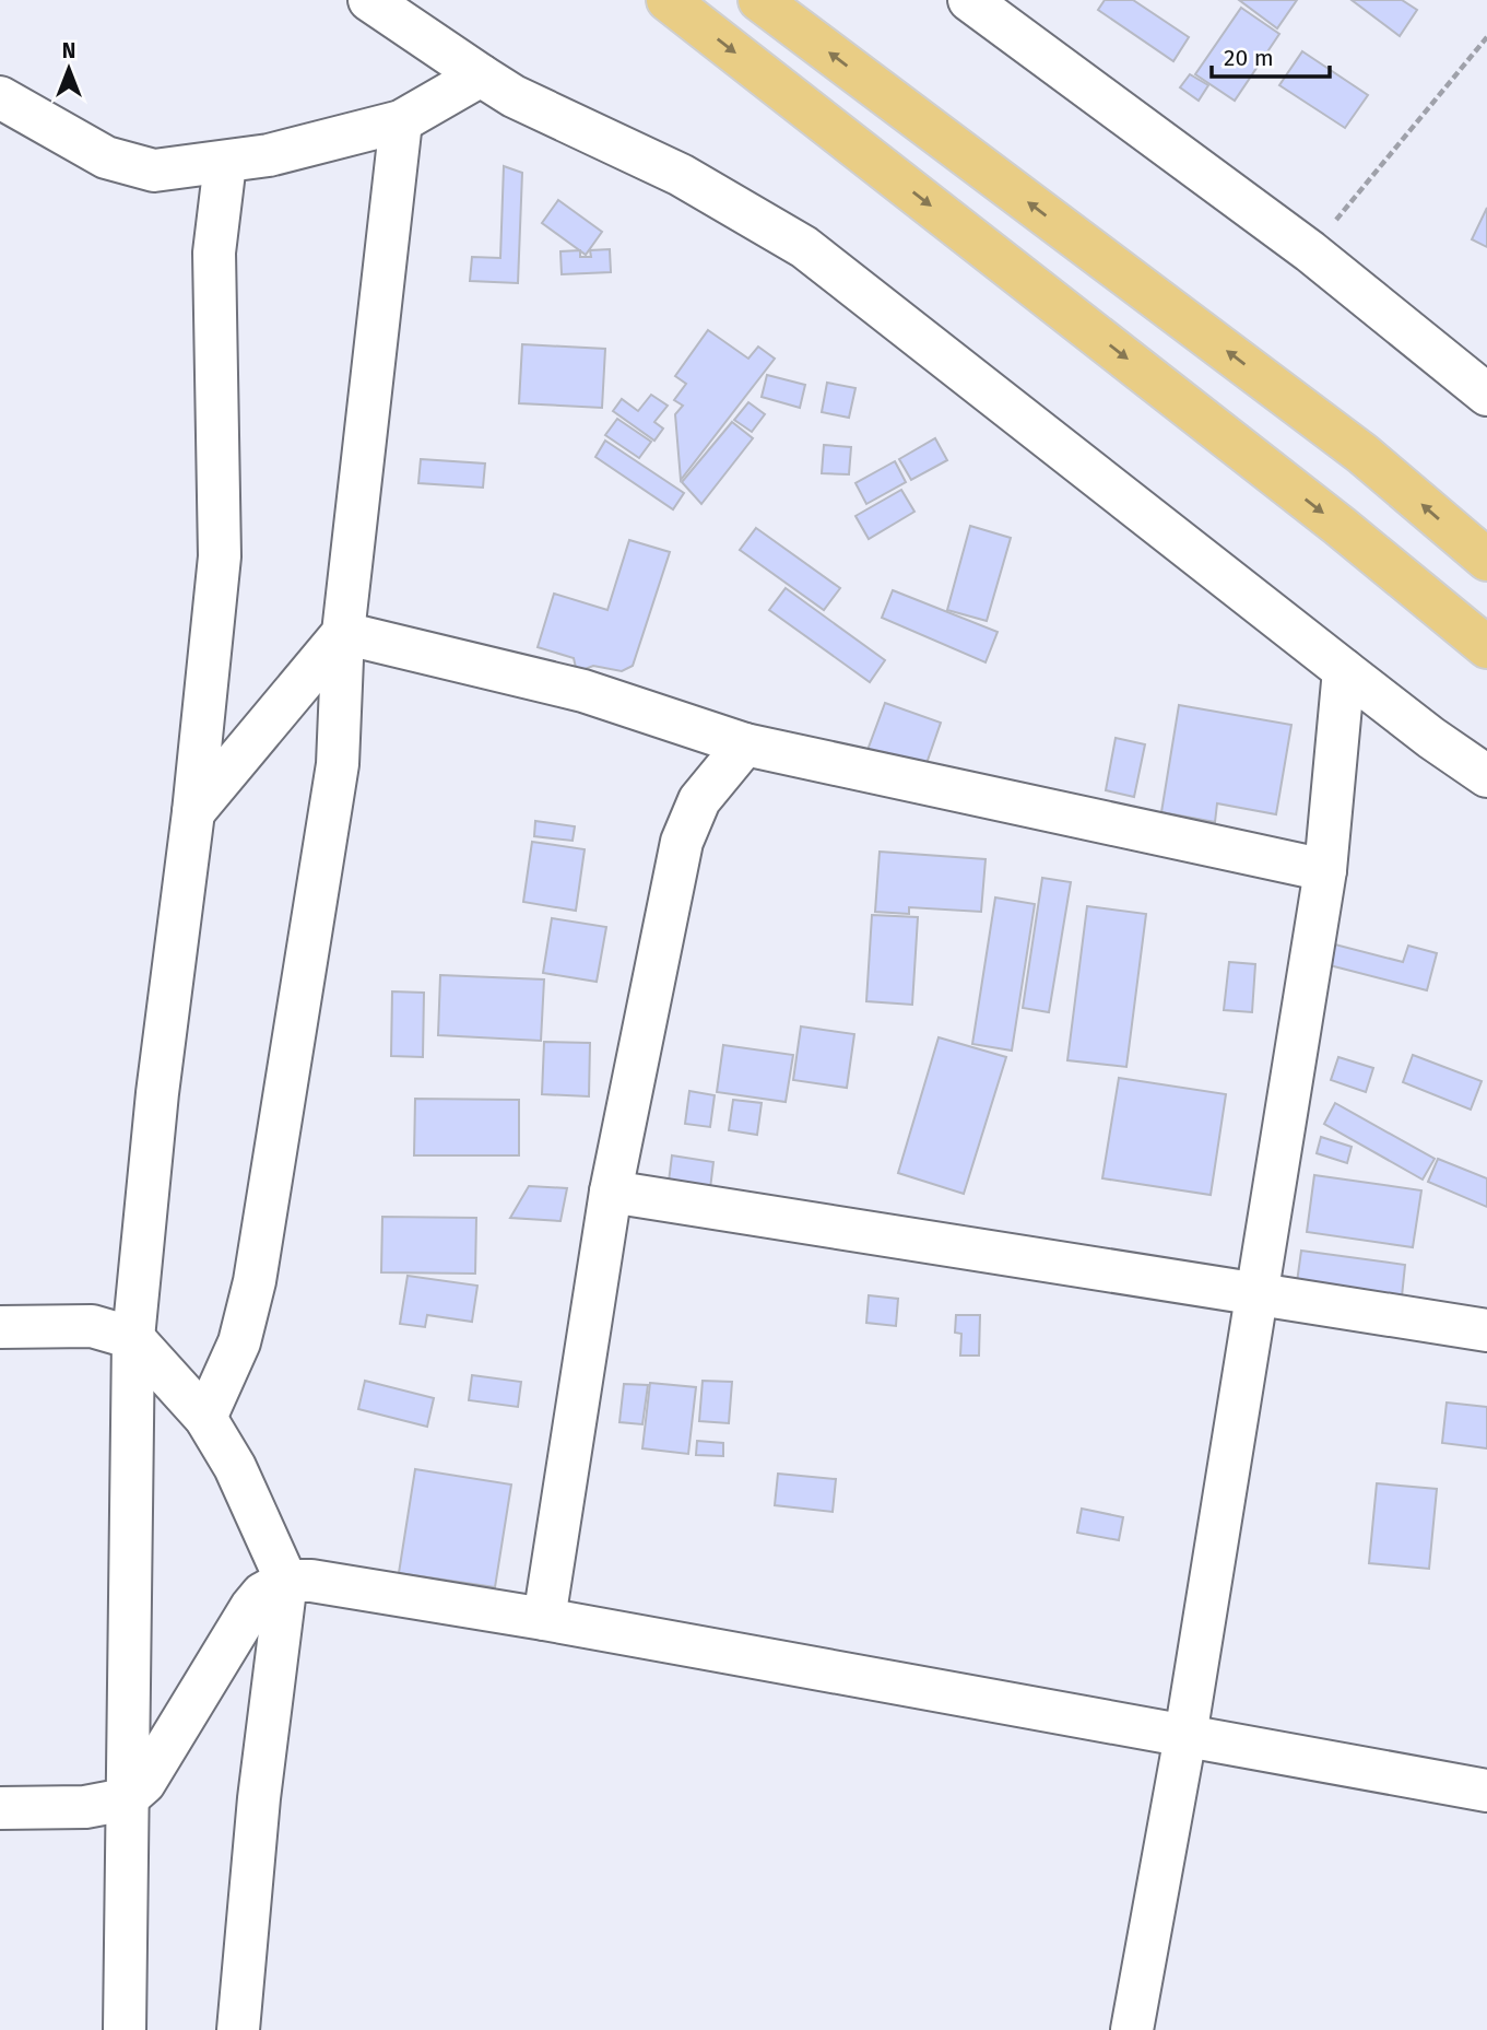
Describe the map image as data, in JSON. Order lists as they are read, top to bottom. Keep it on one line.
{"scale_bar":"20 m","north":"top"}
